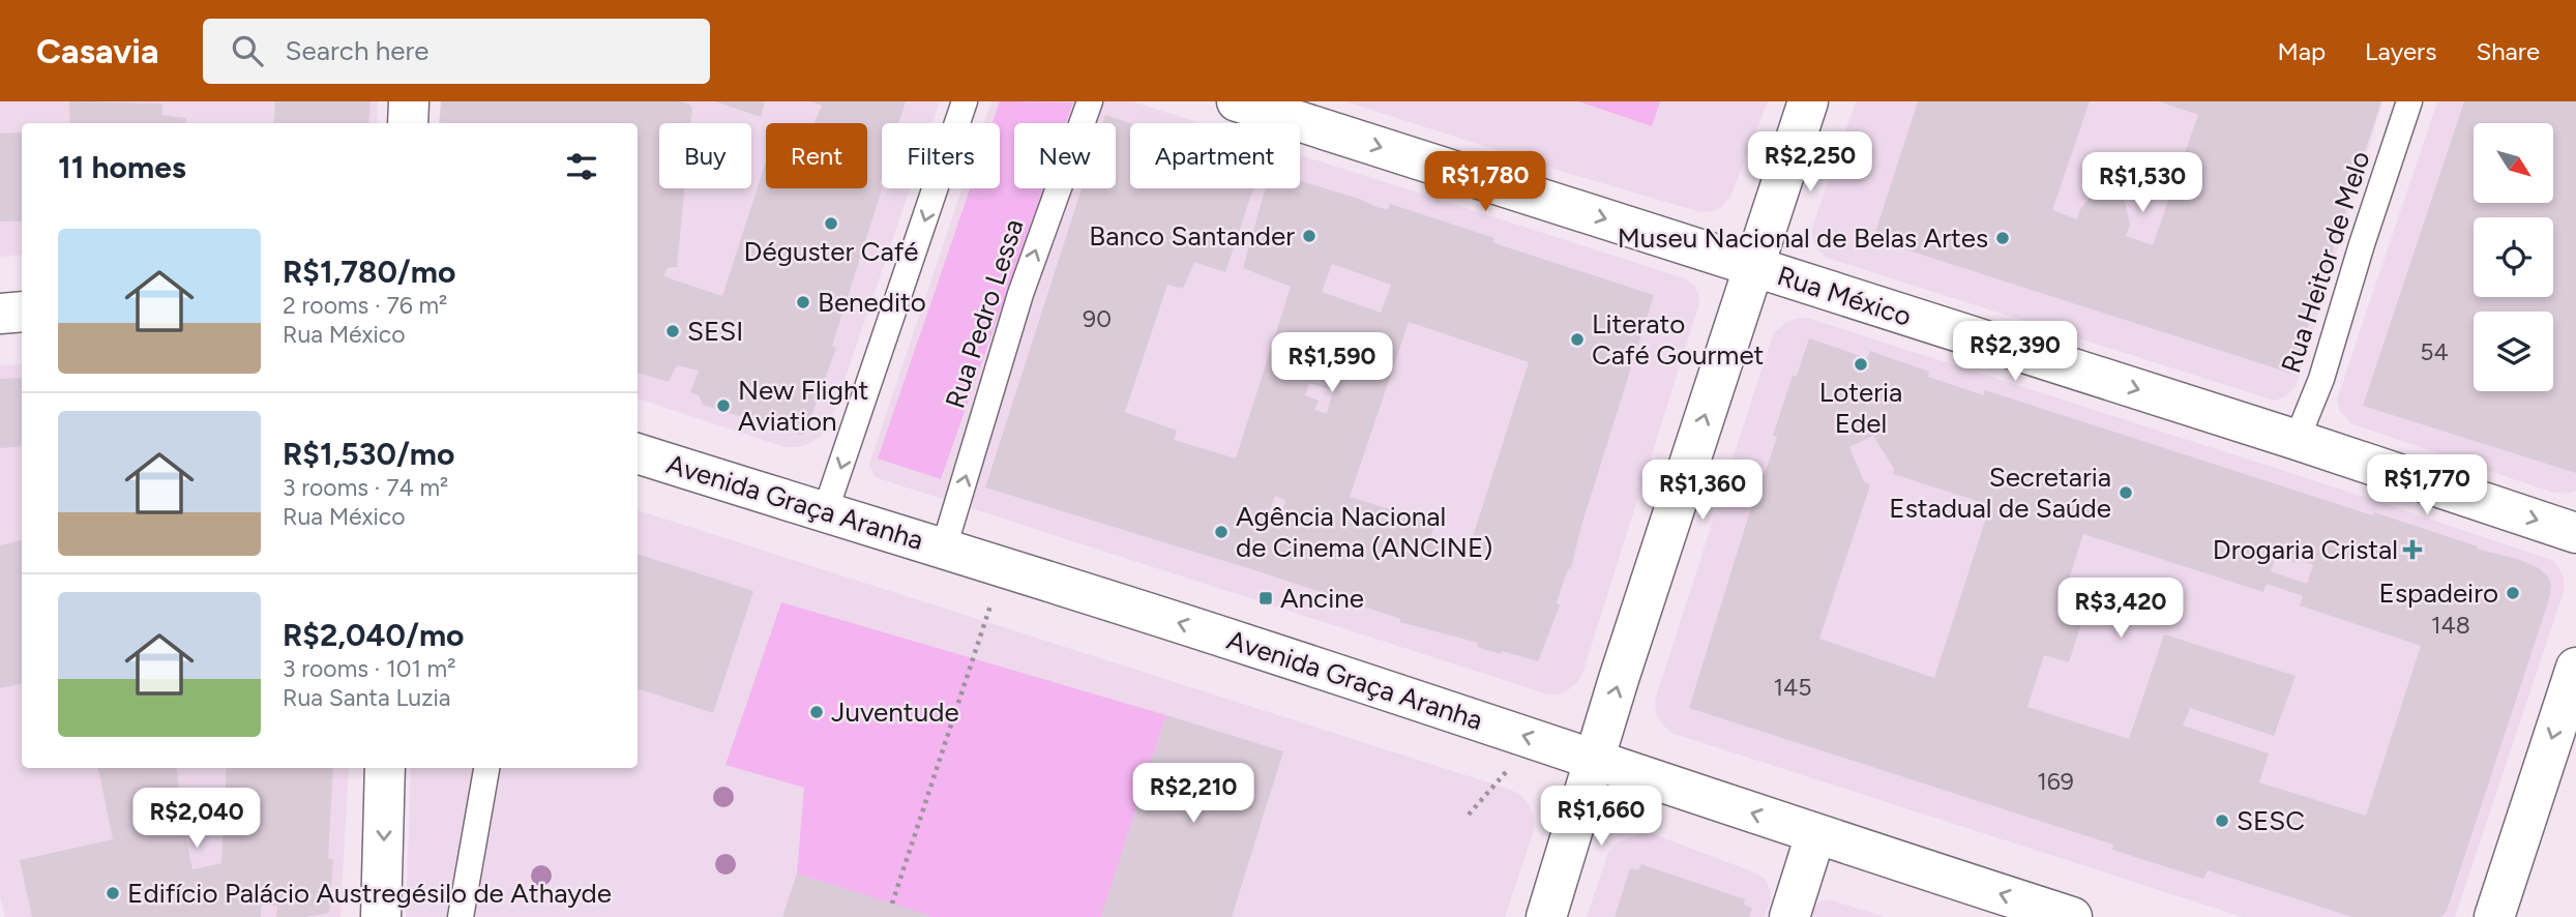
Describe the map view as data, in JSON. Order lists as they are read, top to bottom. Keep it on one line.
{"streets":{"street":["Rua México","Avenida Graça Aranha"],"lane":["Rua Heitor de Melo","Rua Pedro Lessa"]},"crossings":[["Rua Heitor de Melo","Rua México"],["Rua Pedro Lessa","Avenida Graça Aranha"]],"one_way":["Rua México","Avenida Graça Aranha"],"places":{"other":["Déguster Café","Banco Santander","Museu Nacional de Belas Artes","Benedito","SESI","Literato Café Gourmet","Loteria Edel","New Flight Aviation","Secretaria Estadual de Saúde","Agência Nacional de Cinema (ANCINE)","Espadeiro","Juventude","SESC","Edifício Palácio Austregésilo de Athayde"],"health":["Drogaria Cristal"],"transit":["Ancine"]},"house_numbers":["90","54","148","145","169"],"north":"bottom right","page":{"header":"Casavia","search":"Search here","nav":["Map","Layers","Share"],"chip":["Buy","Rent","Filters","New","Apartment"],"heading":"11 homes","price":["R$2,250","R$1,780","R$1,530","R$2,390","R$1,590","R$1,770","R$1,360","R$3,420","R$2,210","R$1,660","R$2,040"],"list":[{"name":"R$1,780/mo","note":"2 rooms · 76 m² · Rua México"},{"name":"R$1,530/mo","note":"3 rooms · 74 m² · Rua México"},{"name":"R$2,040/mo","note":"3 rooms · 101 m² · Rua Santa Luzia"}]}}
